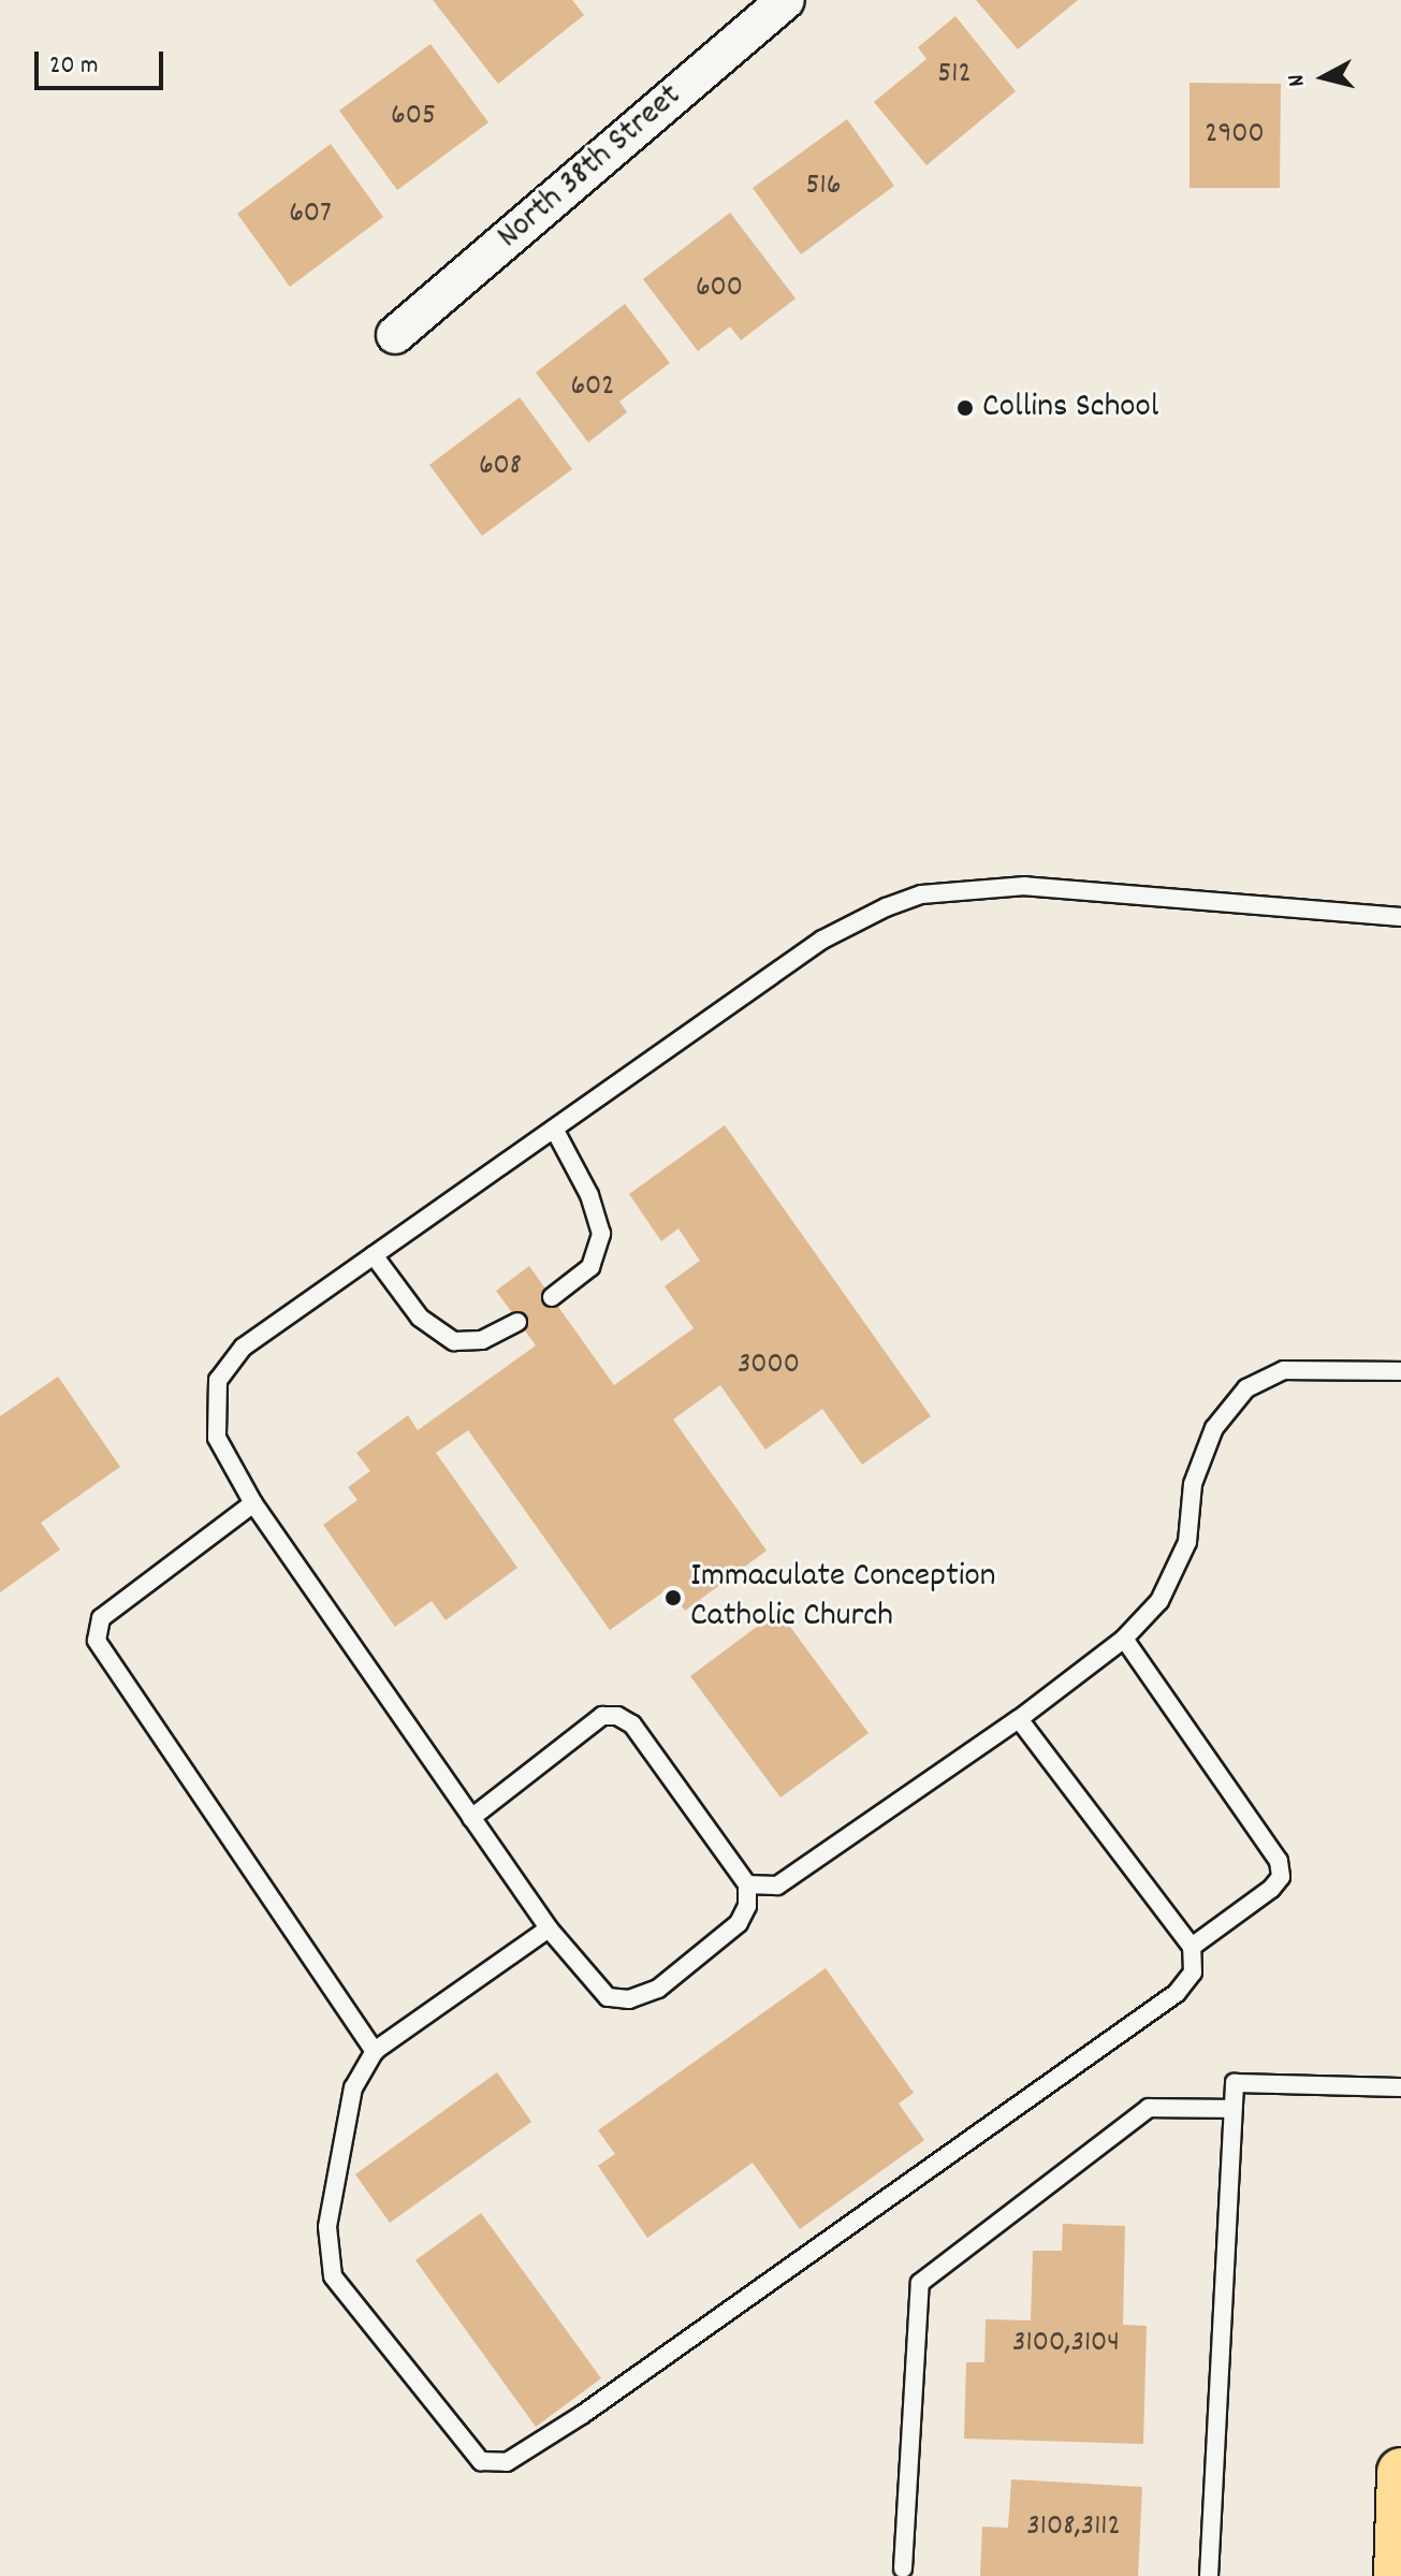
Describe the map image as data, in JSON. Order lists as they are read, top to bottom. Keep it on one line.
{"streets":{"street":["North 38th Street"]},"places":["Collins School","Immaculate Conception Catholic Church"],"house_numbers":["512","605","2900","516","607","600","602","608","3000","3100,3104","3108,3112"],"scale_bar":"20 m","north":"left"}
